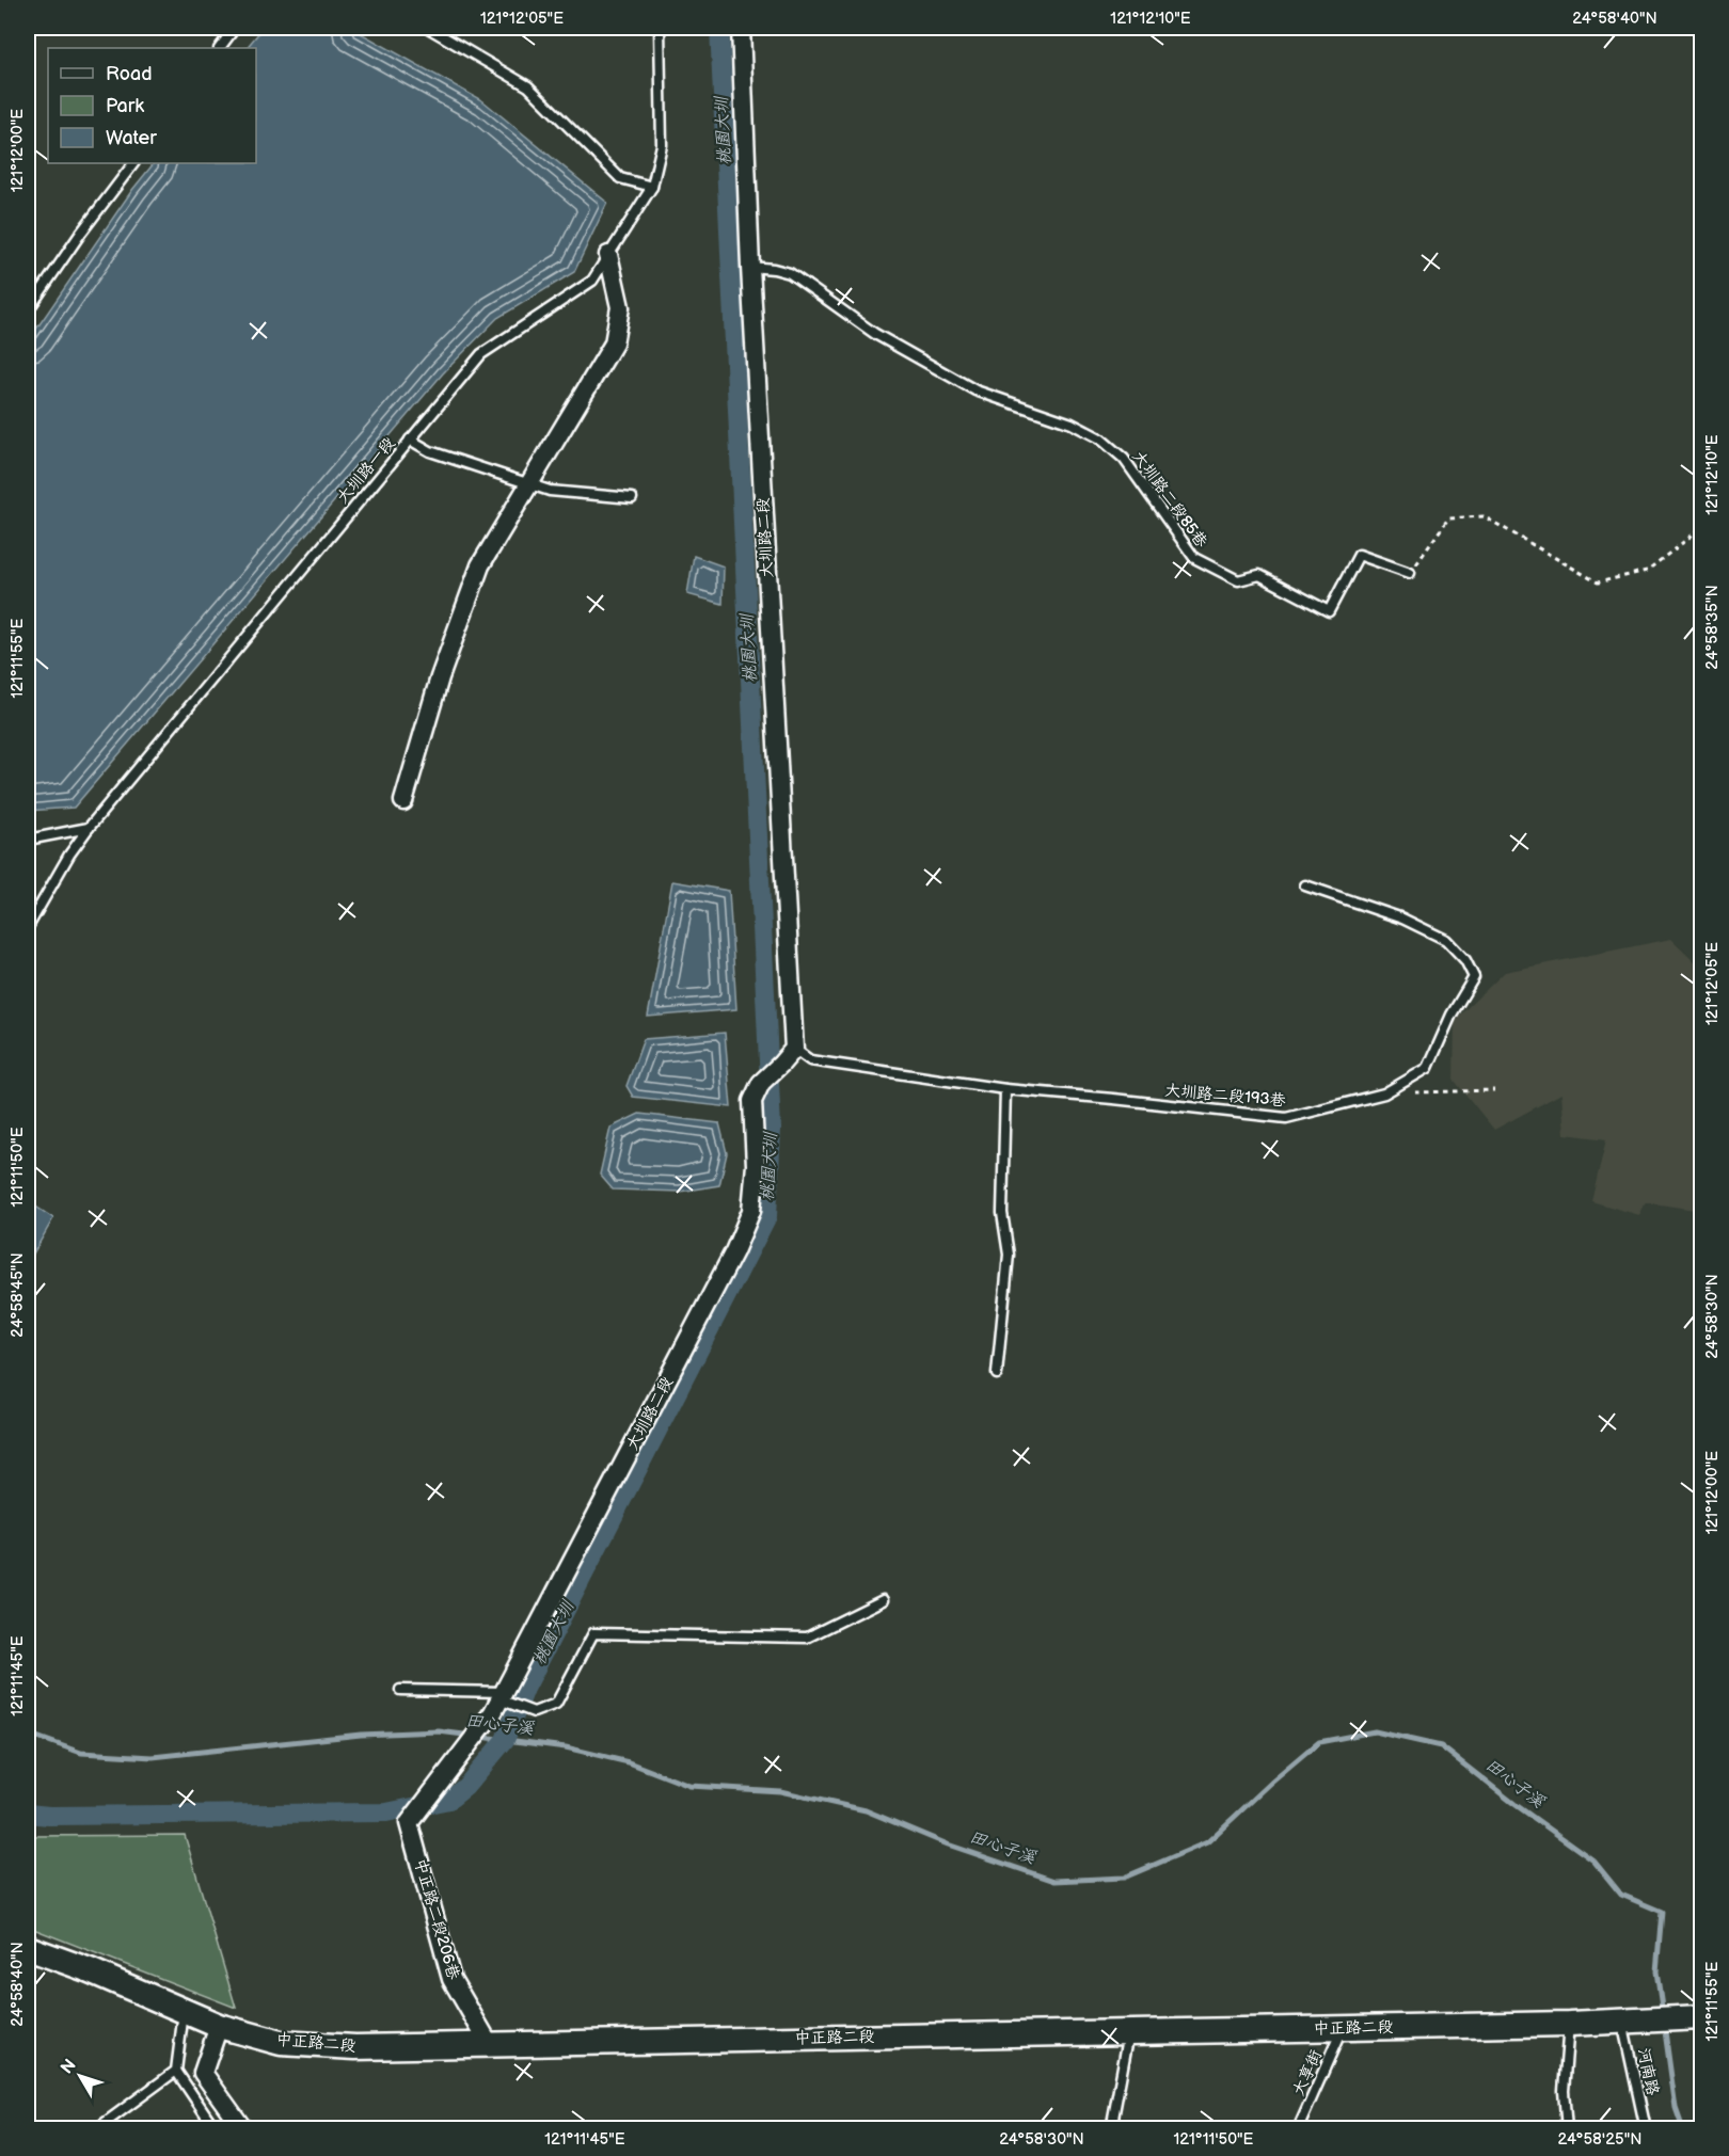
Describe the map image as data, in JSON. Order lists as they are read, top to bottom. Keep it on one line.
{"streets":{"main road":["中正路二段"],"street":["大圳路二段","中正路二段206巷"],"lane":["大圳路一段","大圳路二段85巷","大圳路二段193巷","河南路","大享街"]},"crossings":[["大圳路二段85巷","大圳路二段"],["大圳路二段","大圳路二段193巷"],["大圳路二段","中正路二段206巷"],["中正路二段206巷","中正路二段"],["中正路二段","河南路"],["中正路二段","大享街"]],"water":["桃園大圳","田心子溪"],"legend":["Road","Park","Water"],"north":"top left","coordinates":["121°12'05\"E","121°12'10\"E","24°58'40\"N","121°12'00\"E","24°58'35\"N","121°11'55\"E","121°11'50\"E","24°58'45\"N","24°58'30\"N","121°11'45\"E","24°58'25\"N"]}
